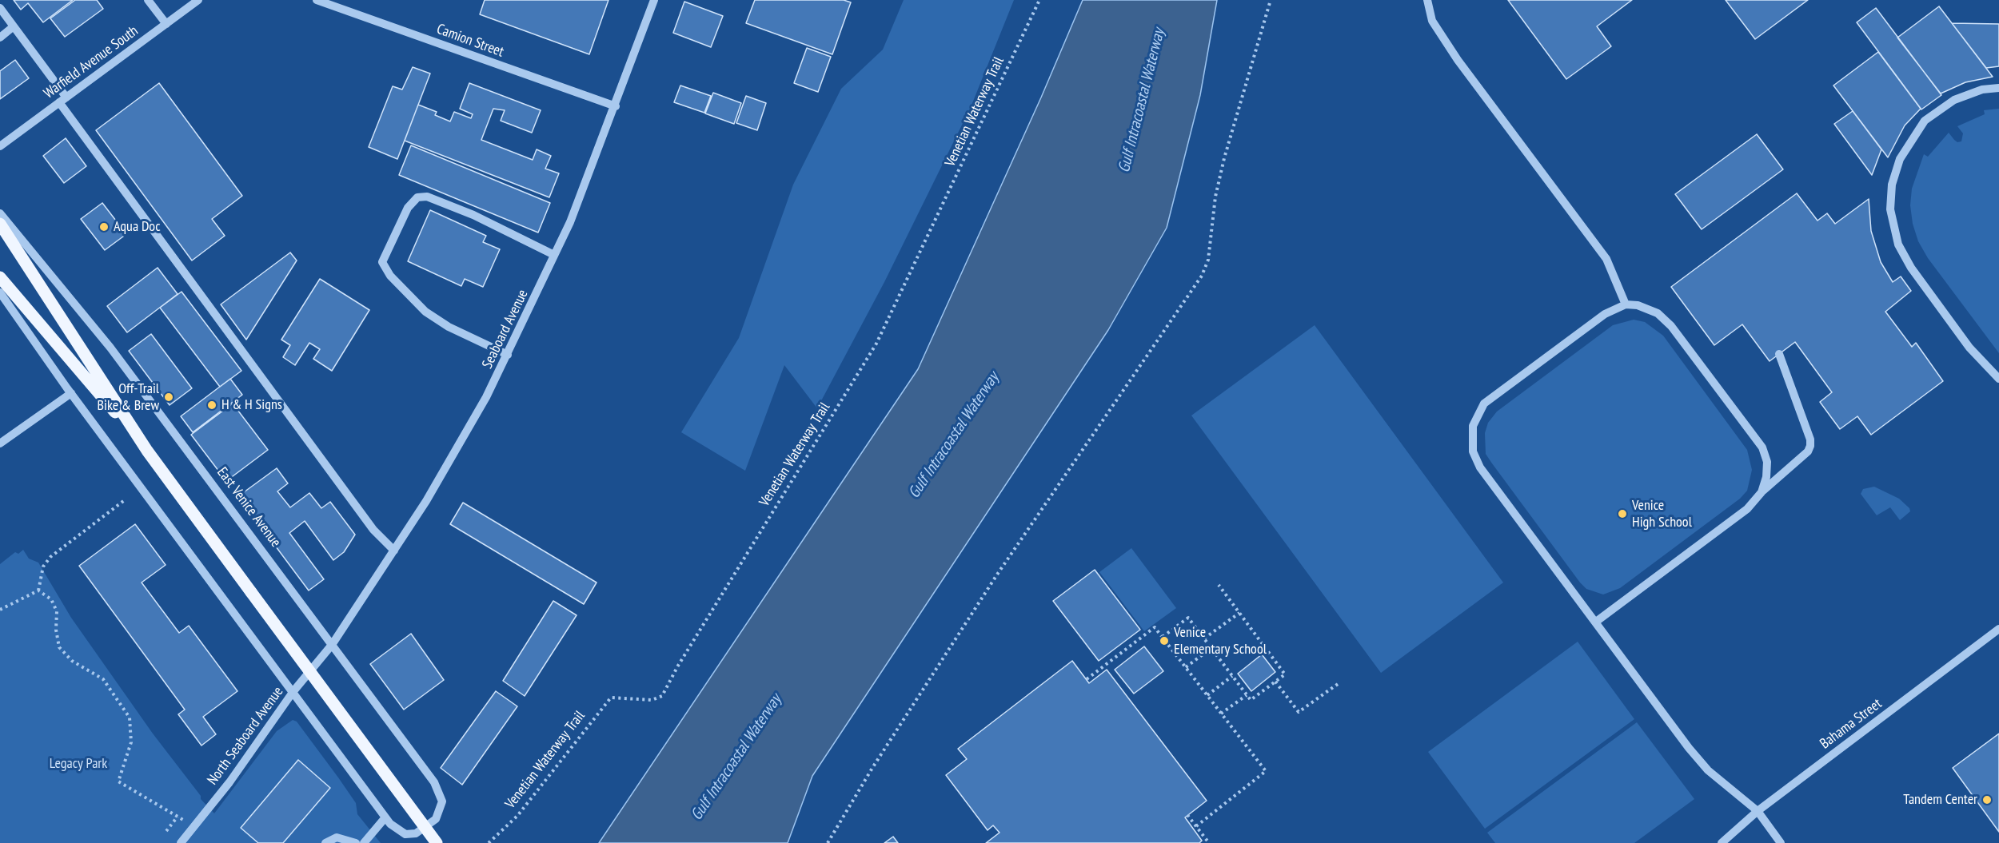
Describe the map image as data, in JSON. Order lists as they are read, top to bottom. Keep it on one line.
{"streets":{"street":["Camion Street","Warfield Avenue South","Seaboard Avenue","East Venice Avenue","Bahama Street","North Seaboard Avenue"],"path":["Venetian Waterway Trail"]},"crossings":[["Camion Street","Seaboard Avenue"],["Seaboard Avenue","East Venice Avenue"],["Seaboard Avenue","North Seaboard Avenue"],["East Venice Avenue","North Seaboard Avenue"]],"water":["Gulf Intracoastal Waterway"],"parks":["Legacy Park"],"places":["Aqua Doc","Off-Trail Bike & Brew","H & H Signs","Venice High School","Venice Elementary School","Tandem Center"]}
